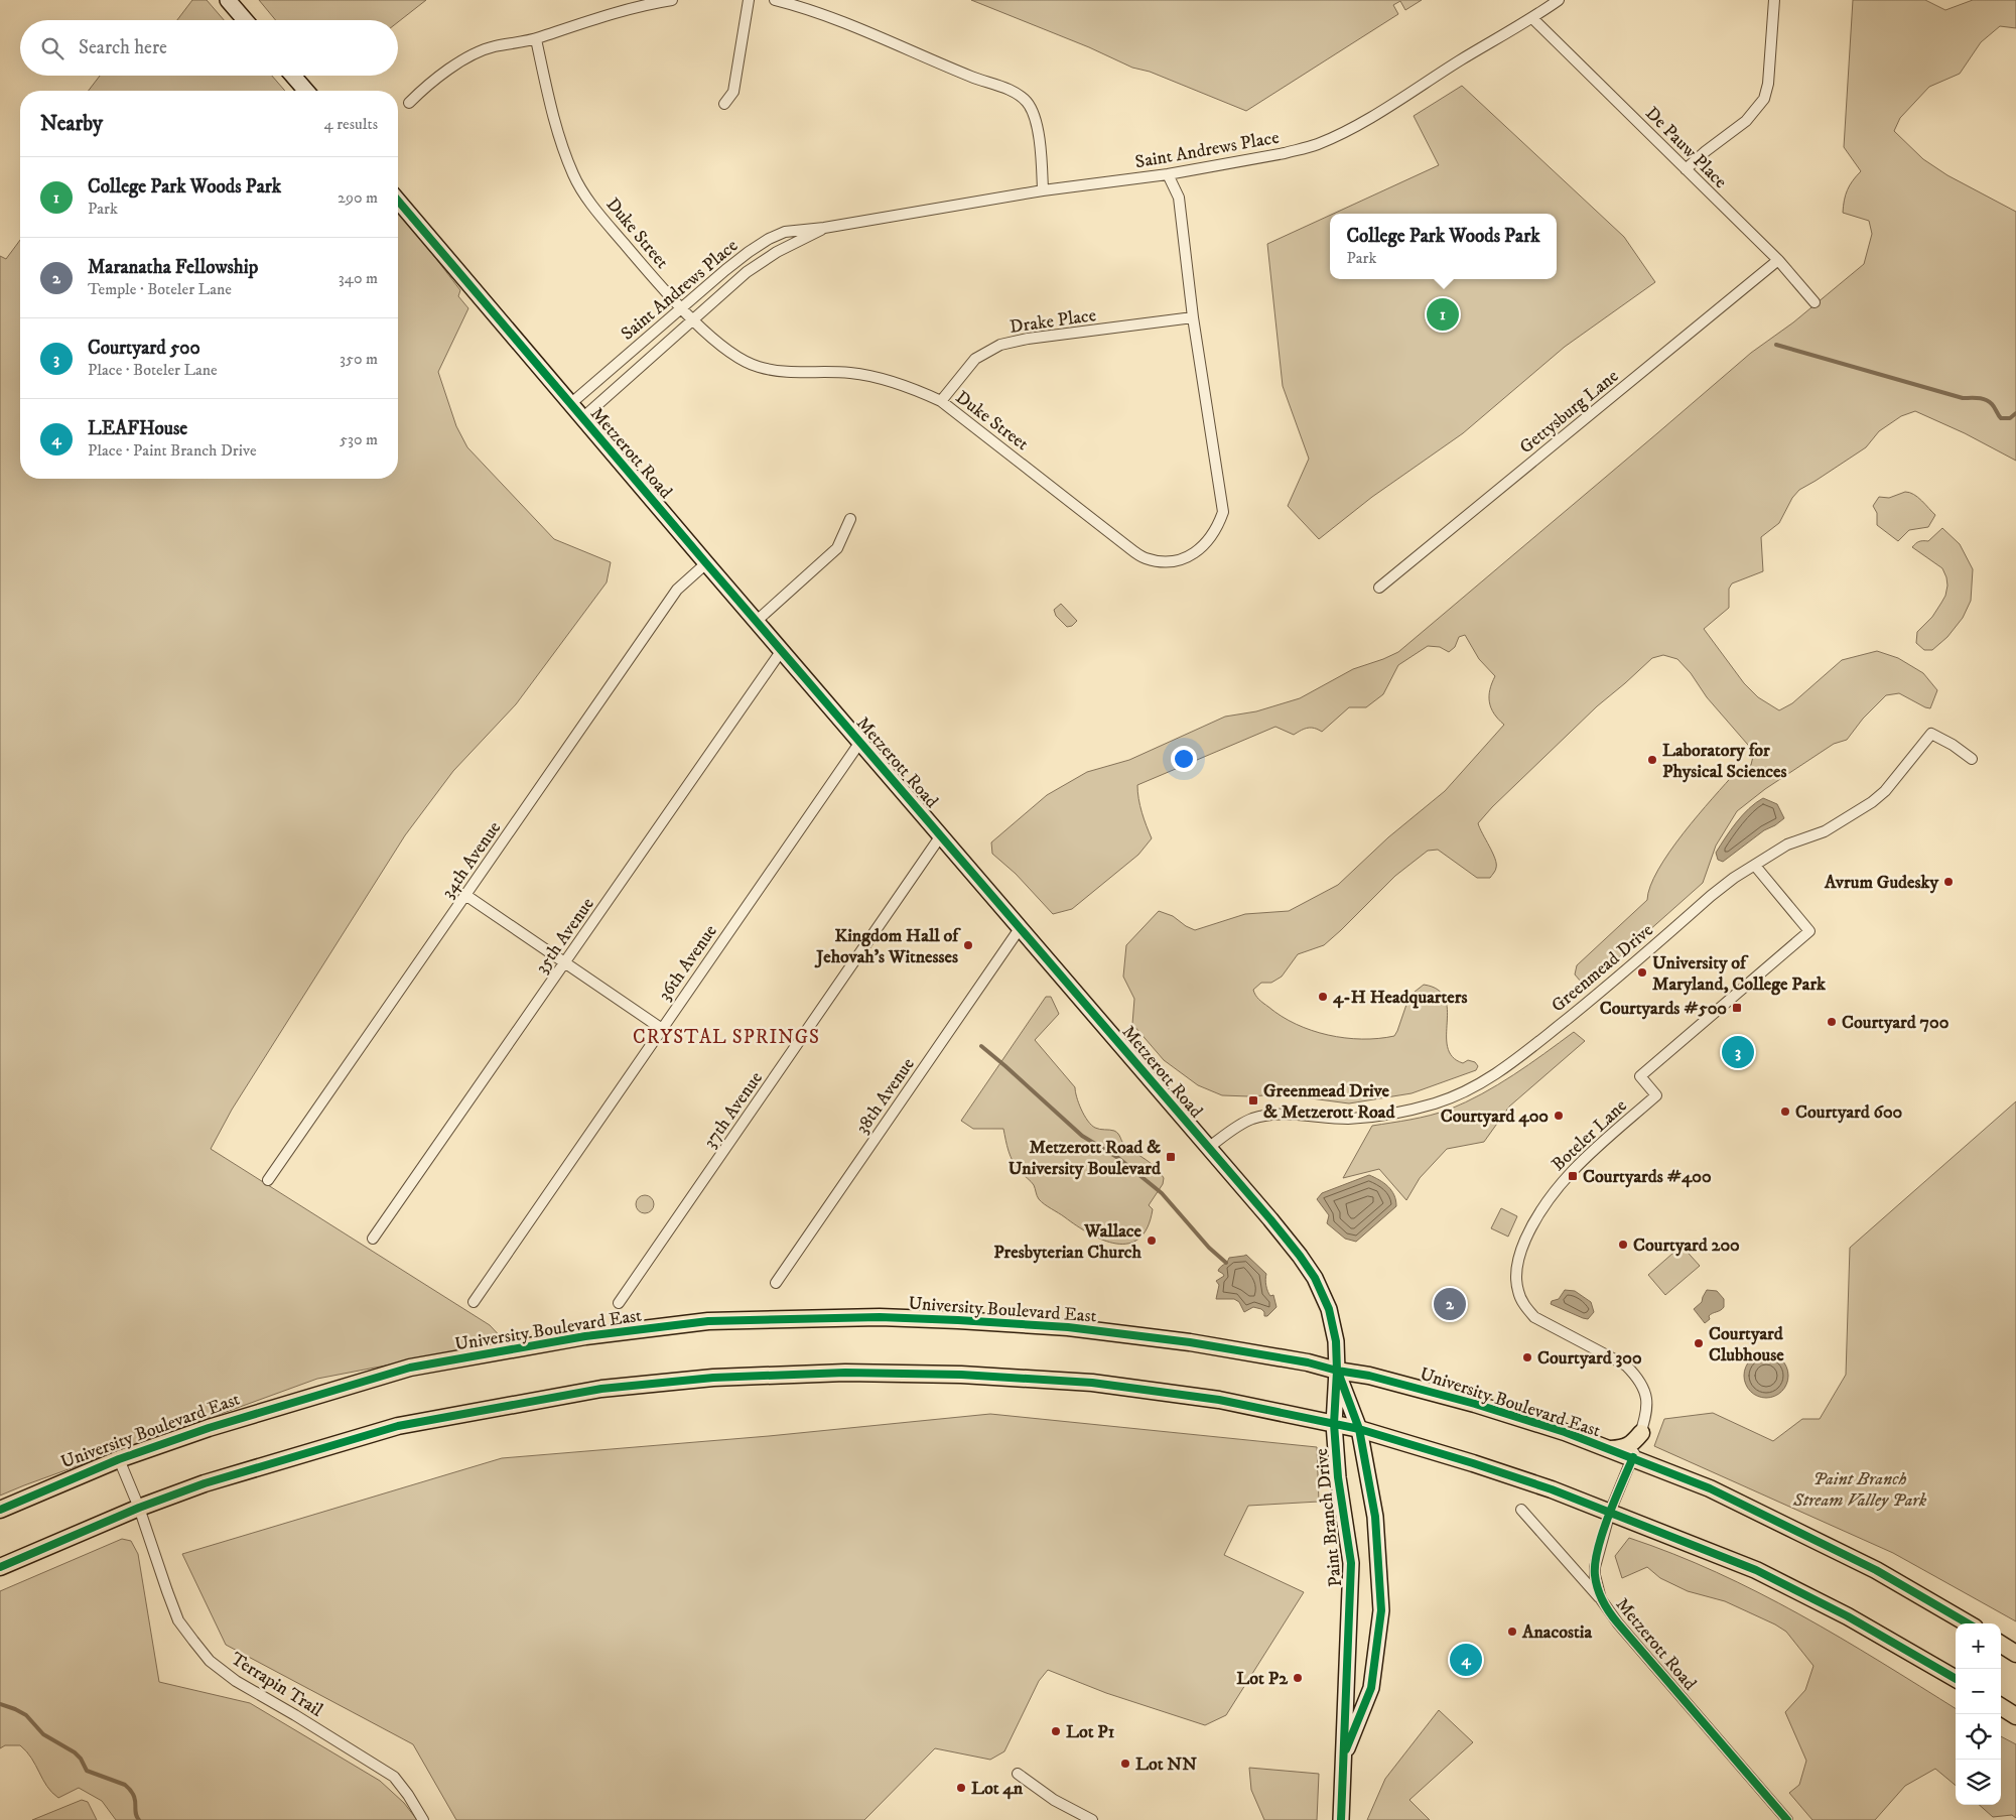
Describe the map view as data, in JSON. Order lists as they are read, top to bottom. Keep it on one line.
{"streets":{"main road":["University Boulevard East"],"street":["De Pauw Place","Saint Andrews Place","Duke Street","Drake Place","Gettysburg Lane","Metzerott Road","34th Avenue","35th Avenue","36th Avenue","Greenmead Drive","38th Avenue","37th Avenue","Boteler Lane","Paint Branch Drive","Terrapin Trail"]},"crossings":[["De Pauw Place","Saint Andrews Place"],["De Pauw Place","Gettysburg Lane"],["Saint Andrews Place","Duke Street"],["Saint Andrews Place","Metzerott Road"],["Duke Street","Drake Place"],["Metzerott Road","34th Avenue"],["Metzerott Road","35th Avenue"],["Metzerott Road","36th Avenue"],["Metzerott Road","Greenmead Drive"],["Metzerott Road","38th Avenue"],["Metzerott Road","37th Avenue"],["Metzerott Road","Boteler Lane"],["Metzerott Road","University Boulevard East"],["Metzerott Road","Paint Branch Drive"],["Greenmead Drive","Boteler Lane"],["Boteler Lane","University Boulevard East"],["University Boulevard East","Paint Branch Drive"],["University Boulevard East","Terrapin Trail"]],"districts":["CRYSTAL SPRINGS"],"parks":["Paint Branch Stream Valley Park"],"places":{"other":["Laboratory for Physical Sciences","Avrum Gudesky","Kingdom Hall of Jehovah’s Witnesses","University of Maryland, College Park","4-H Headquarters","Courtyard 700","Courtyard 600","Courtyard 400","Wallace Presbyterian Church","Courtyard 200","Courtyard Clubhouse","Courtyard 300","Anacostia","Lot P2","Lot P1","Lot NN","Lot 4n"],"transit":["Courtyards #500","Greenmead Drive & Metzerott Road","Metzerott Road & University Boulevard","Courtyards #400"]},"page":{"search":"Search here","heading":["Nearby","4 results"],"list":[{"mark":"1","name":"College Park Woods Park","note":"Park","value":"290 m"},{"mark":"2","name":"Maranatha Fellowship","note":"Temple · Boteler Lane","value":"340 m"},{"mark":"3","name":"Courtyard 500","note":"Place · Boteler Lane","value":"350 m"},{"mark":"4","name":"LEAFHouse","note":"Place · Paint Branch Drive","value":"530 m"}],"popup":["College Park Woods Park","Park"],"pins":["1","3","2","4"],"map_buttons":["+","−"]}}
